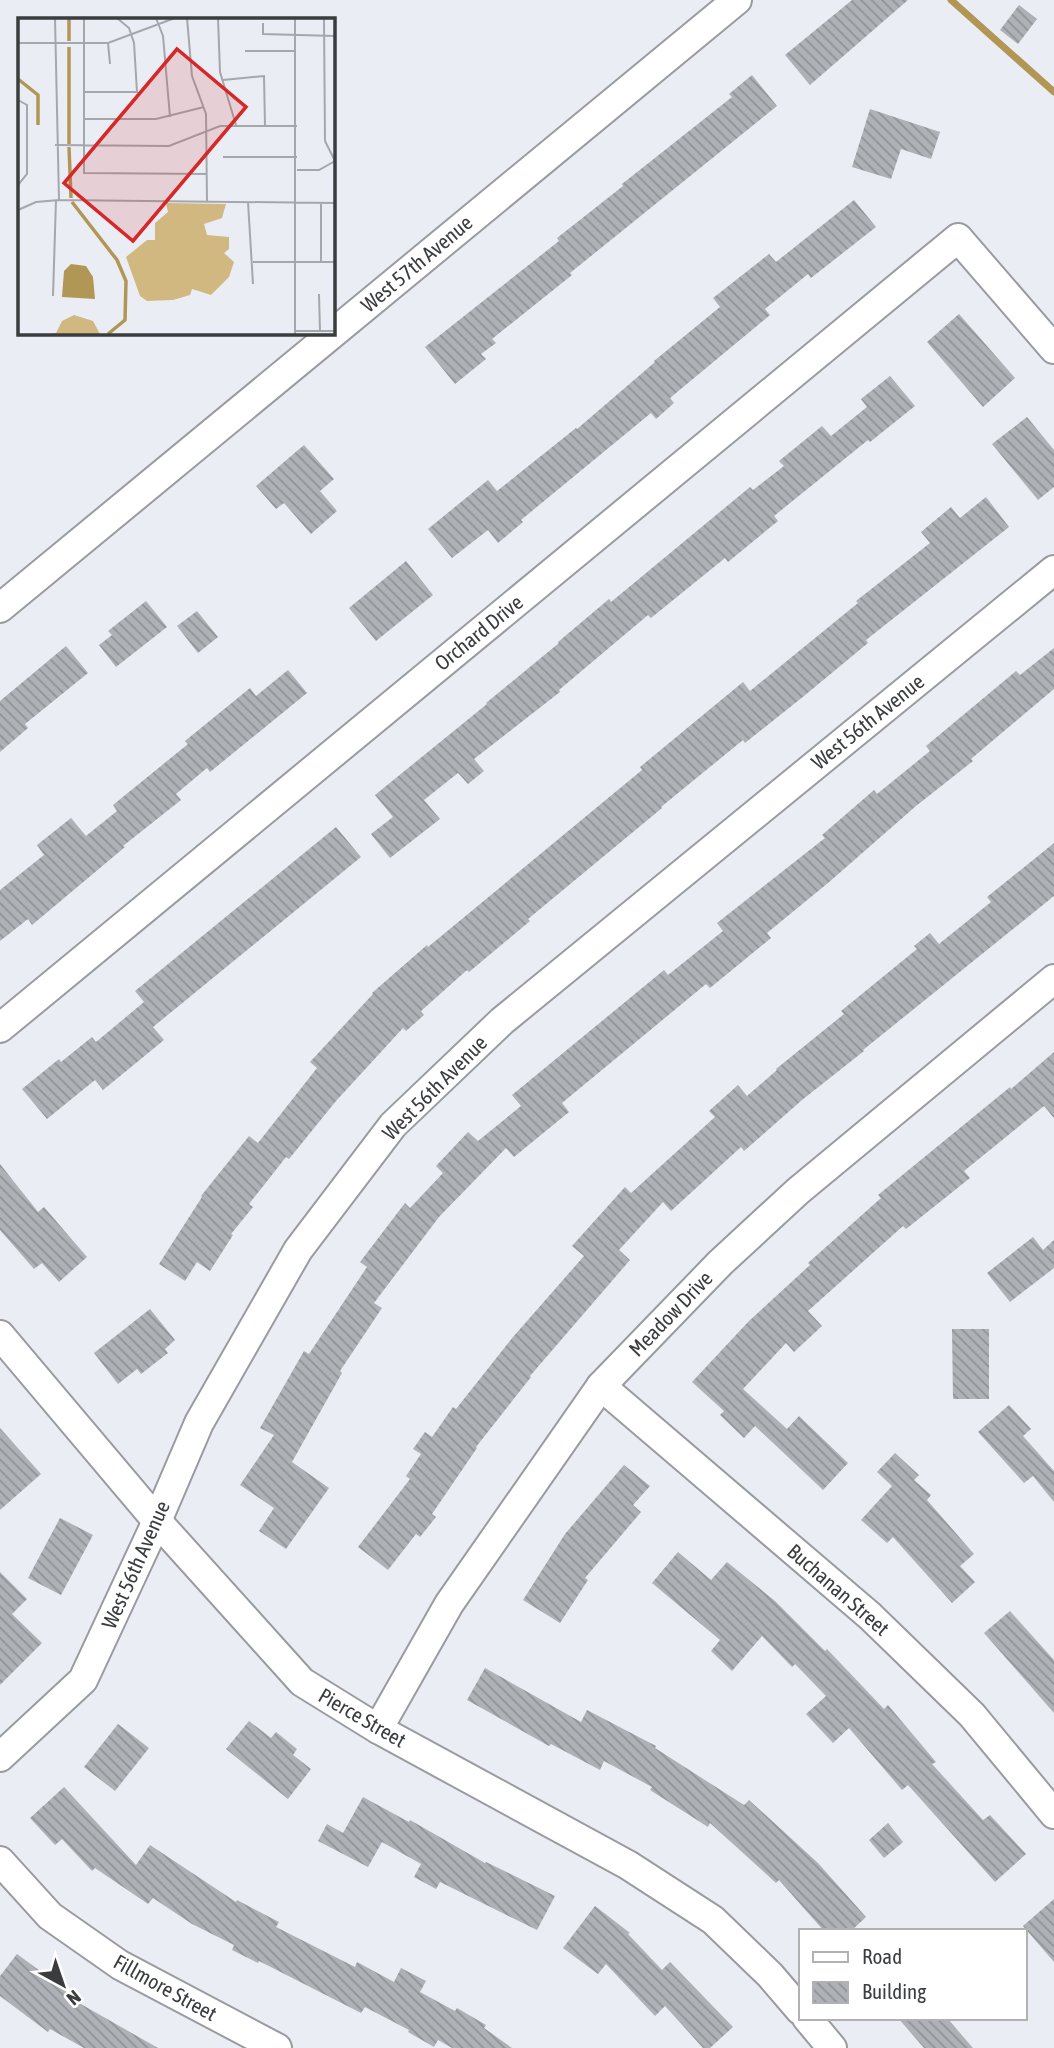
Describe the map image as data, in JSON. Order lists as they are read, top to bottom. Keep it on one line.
{"streets":{"street":["West 57th Avenue","Orchard Drive","West 56th Avenue","Meadow Drive","Buchanan Street","Pierce Street","Fillmore Street"]},"crossings":[["West 56th Avenue","Pierce Street"],["Meadow Drive","Buchanan Street"],["Meadow Drive","Pierce Street"]],"legend":["Road","Building"],"north":"bottom right"}
